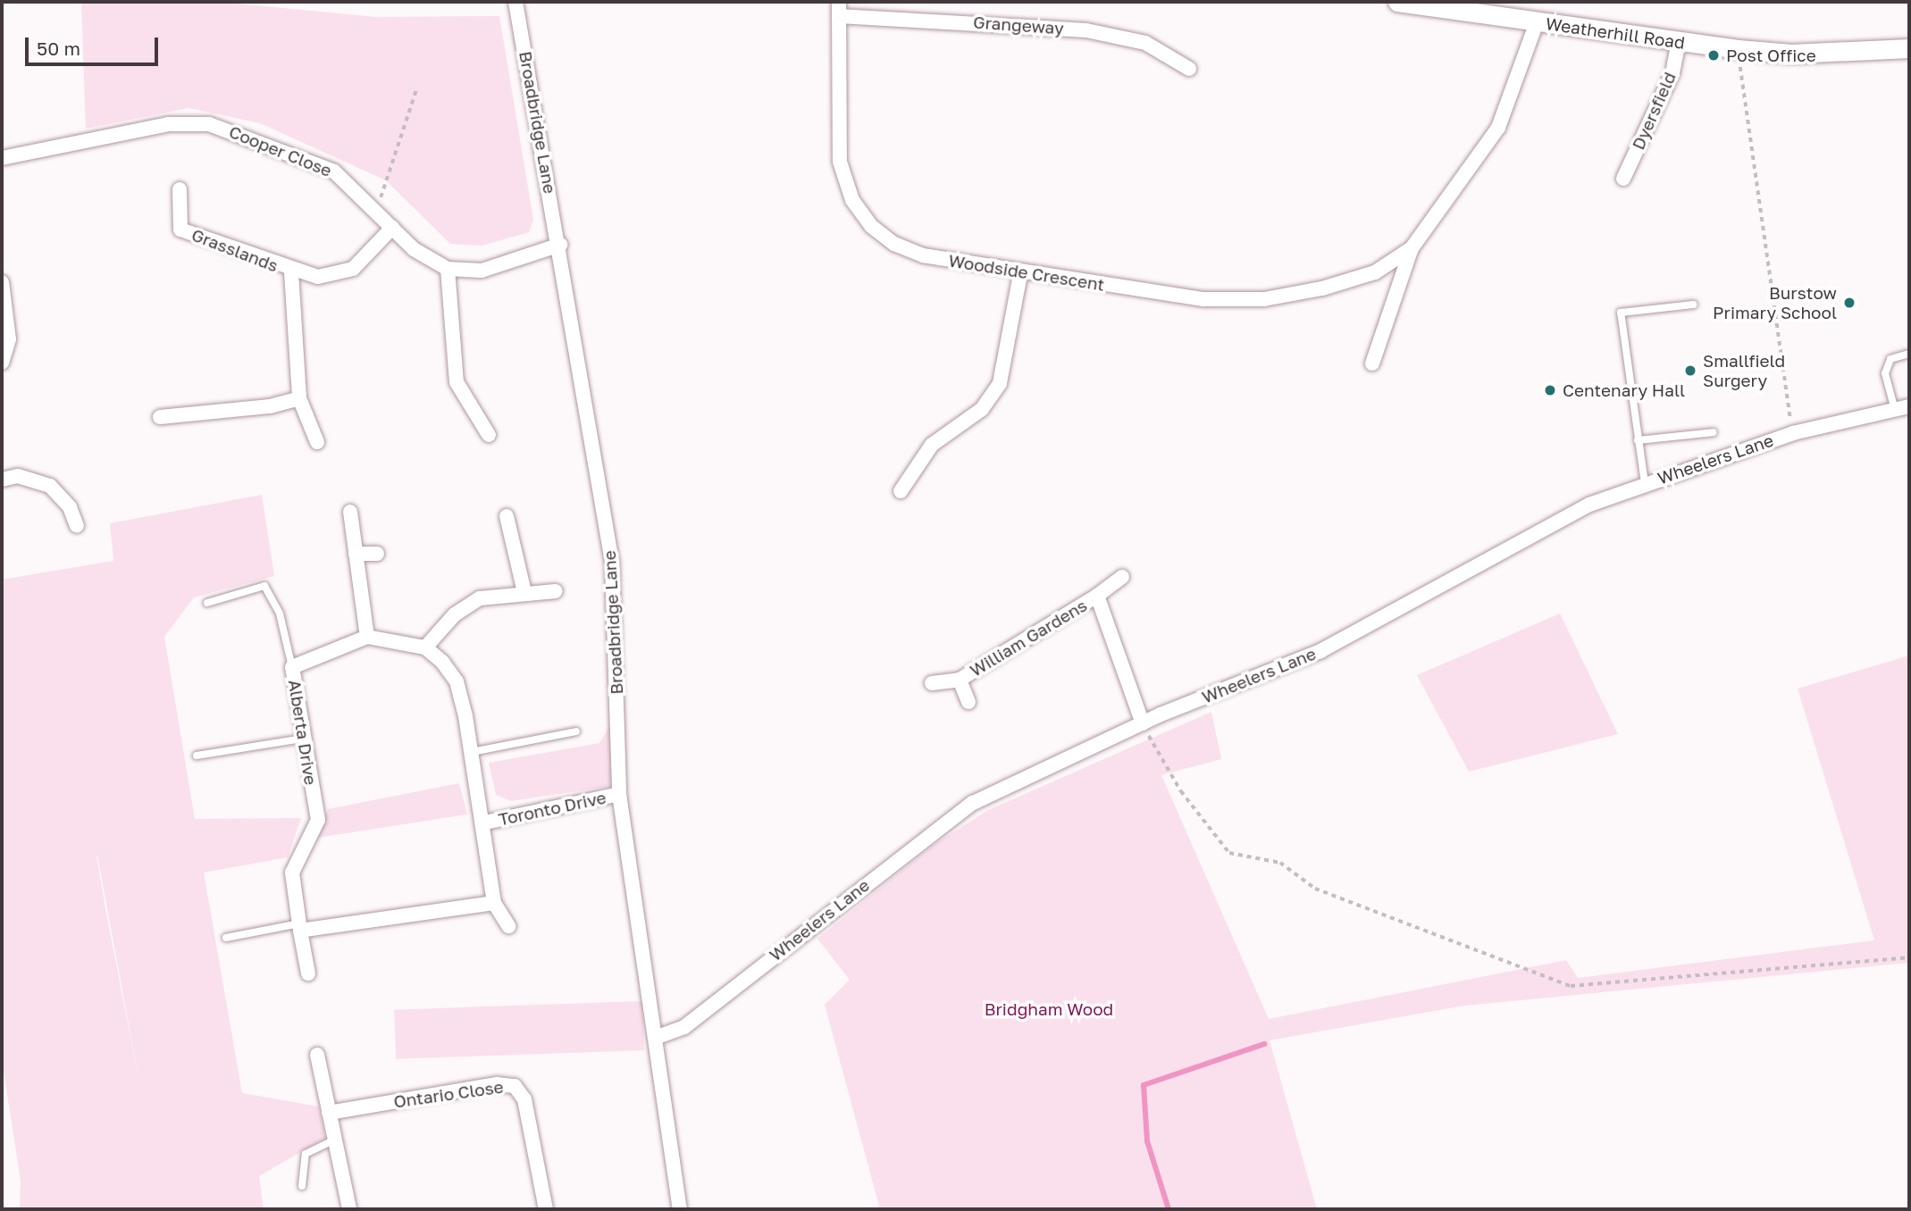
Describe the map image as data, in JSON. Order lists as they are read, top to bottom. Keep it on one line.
{"streets":{"street":["Grangeway","Weatherhill Road","Dyersfield","Broadbridge Lane","Cooper Close","Grasslands","Woodside Crescent","Wheelers Lane","William Gardens","Alberta Drive","Toronto Drive","Ontario Close"]},"crossings":[["Grangeway","Woodside Crescent"],["Weatherhill Road","Dyersfield"],["Weatherhill Road","Woodside Crescent"],["Broadbridge Lane","Cooper Close"],["Broadbridge Lane","Wheelers Lane"],["Broadbridge Lane","Toronto Drive"],["Cooper Close","Grasslands"],["Wheelers Lane","William Gardens"]],"parks":["Bridgham Wood"],"places":["Post Office","Burstow Primary School","Smallfield Surgery","Centenary Hall"],"scale_bar":"50 m"}
